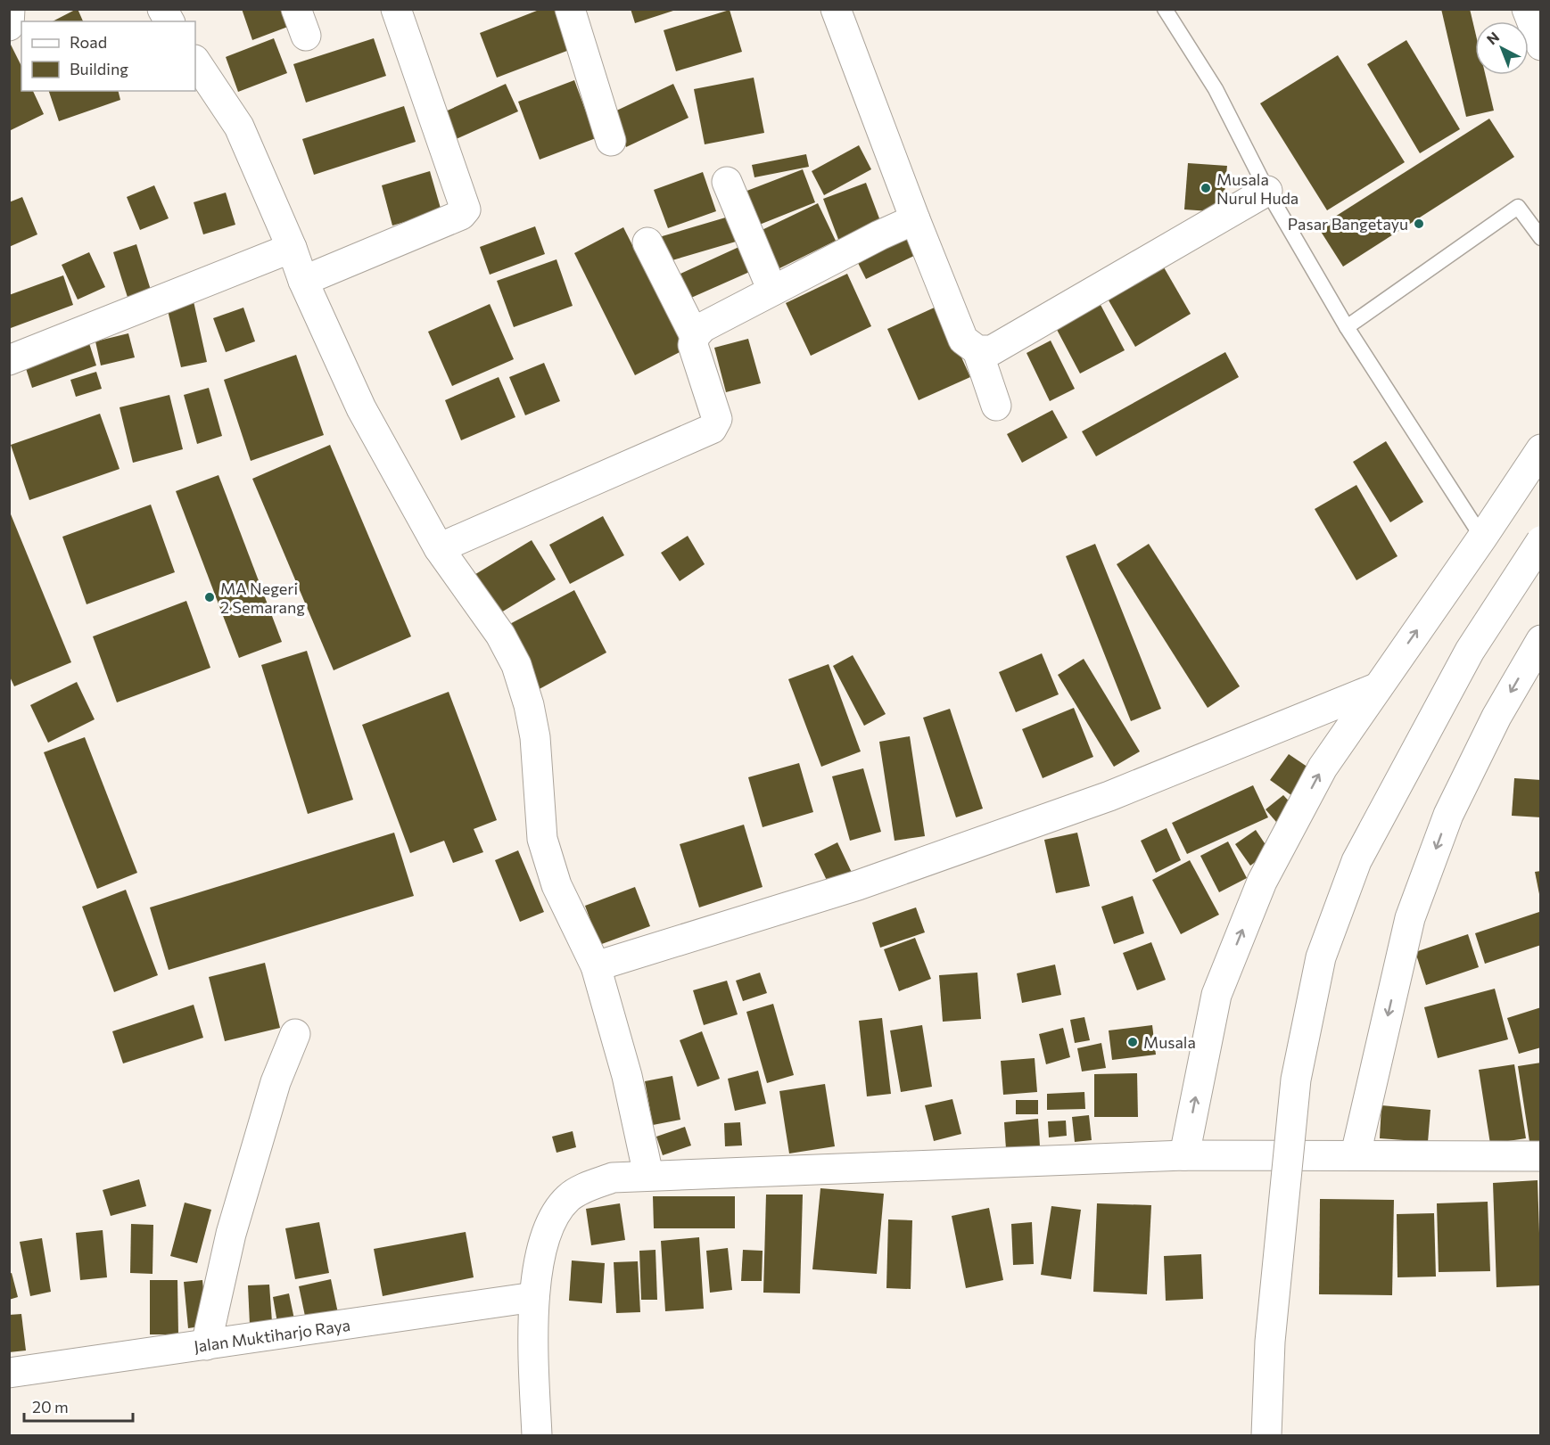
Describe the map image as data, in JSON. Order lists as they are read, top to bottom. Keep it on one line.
{"streets":{"street":["Jalan Muktiharjo Raya"]},"places":["Musala Nurul Huda","Pasar Bangetayu","MA Negeri 2 Semarang","Musala"],"legend":["Road","Building"],"scale_bar":"20 m","north":"top left"}
